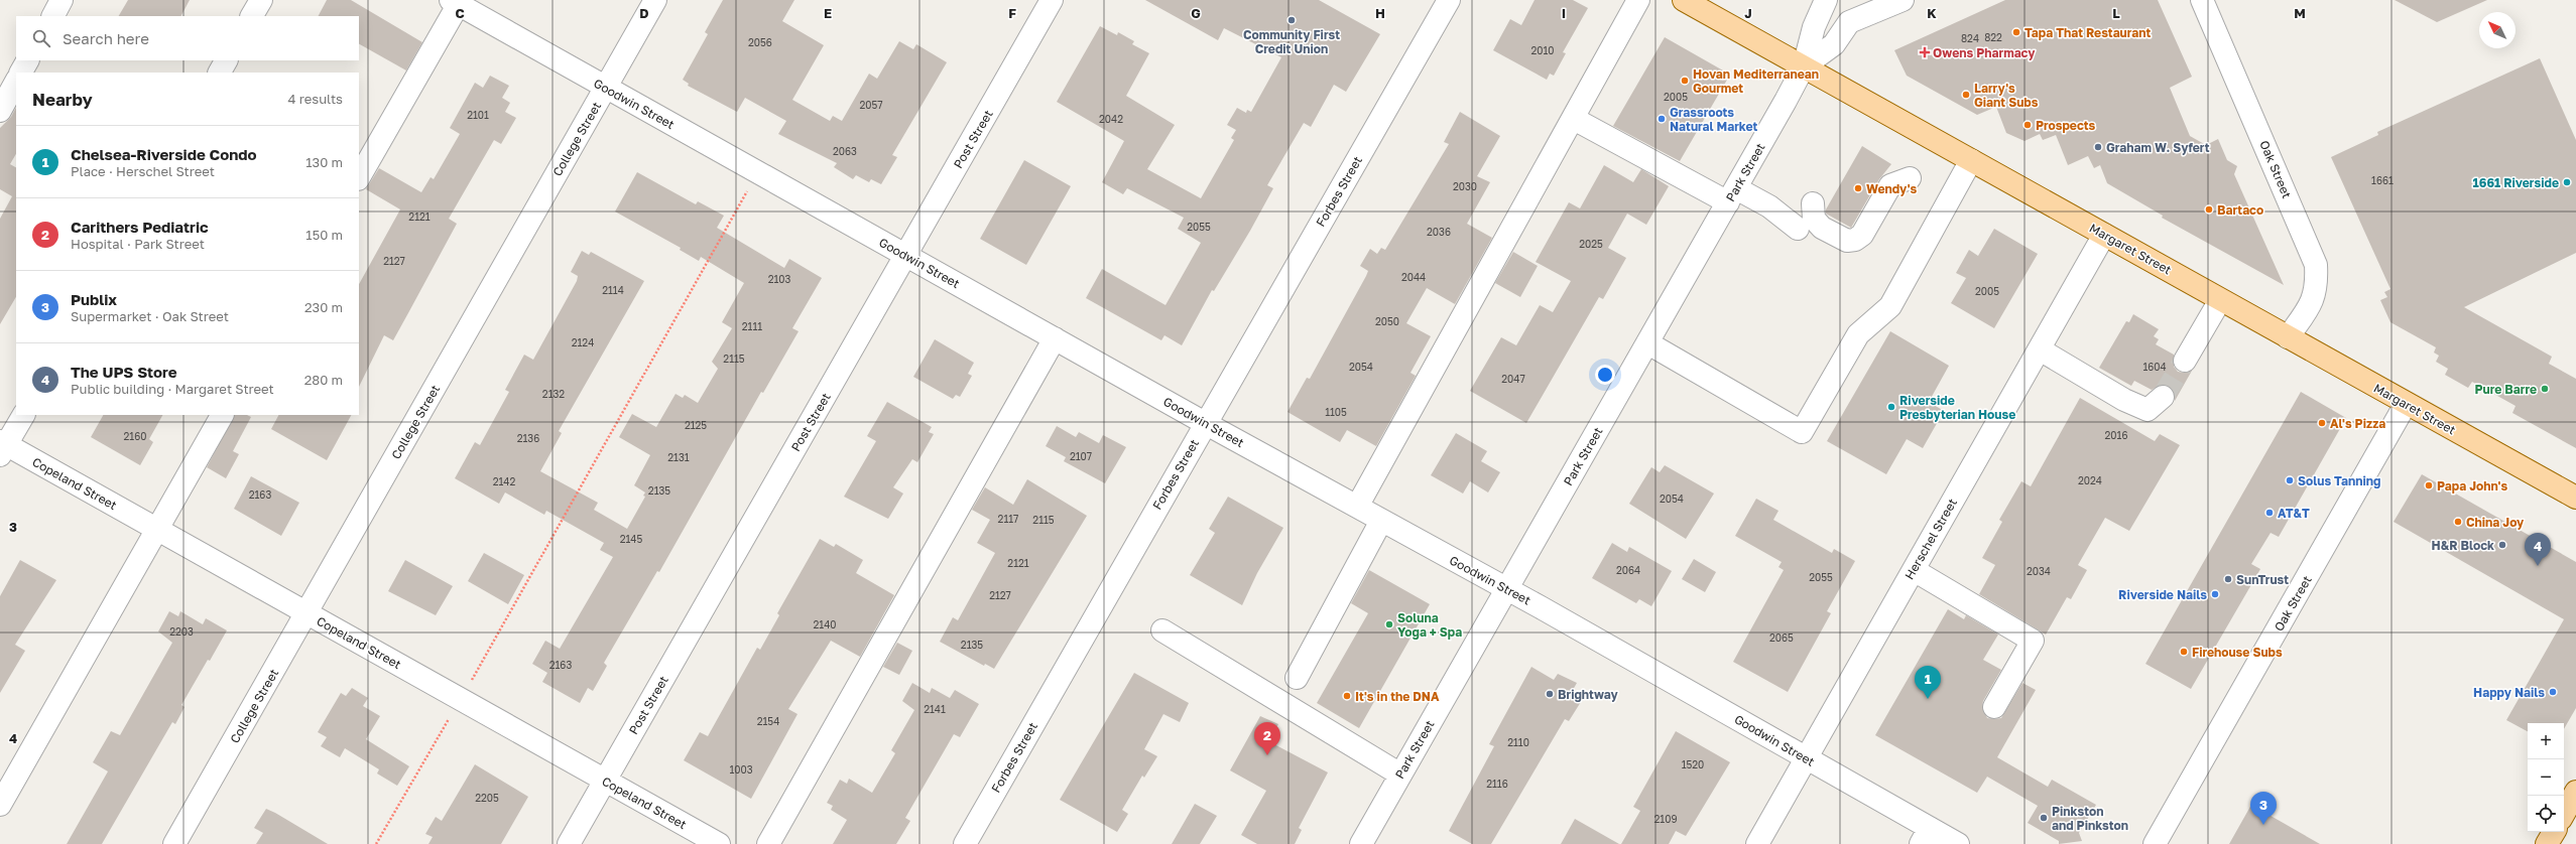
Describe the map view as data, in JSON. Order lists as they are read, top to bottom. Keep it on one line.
{"streets":{"main road":["Margaret Street"],"street":["Goodwin Street","College Street","Post Street","Oak Street","Park Street","Forbes Street","Copeland Street","Herschel Street"]},"crossings":[["Goodwin Street","College Street"],["Goodwin Street","Post Street"],["Goodwin Street","Park Street"],["Goodwin Street","Forbes Street"],["Goodwin Street","Herschel Street"],["College Street","Copeland Street"],["Post Street","Copeland Street"],["Oak Street","Margaret Street"],["Park Street","Margaret Street"],["Margaret Street","Herschel Street"]],"places":{"other":["Community First Credit Union","Tapa That Restaurant","Hovan Mediterranean Gourmet","Larry's Giant Subs","Grassroots Natural Market","Prospects","Graham W. Syfert","1661 Riverside","Wendy's","Bartaco","Pure Barre","Riverside Presbyterian House","Al's Pizza","Solus Tanning","Papa John's","AT&T","China Joy","H&R Block","SunTrust","Riverside Nails","Soluna Yoga + Spa","Firehouse Subs","Happy Nails","Brightway","It's in the DNA","Pinkston and Pinkston"],"health":["Owens Pharmacy"]},"house_numbers":["822","824","2056","2010","2005","2057","2101","2042","2063","1661","2030","2121","2055","2036","2025","2127","2044","2103","2114","2005","2050","2111","2124","2115","2054","1604","2047","2132","1105","2125","2016","2160","2136","2107","2131","2024","2142","2135","2163","2054","2117","2115","2145","2121","2064","2034","2055","2127","2140","2203","2065","2135","2163","2141","2154","2110","1520","1003","2116","2205","2109"],"north":"top left","page":{"search":"Search here","heading":["Nearby","4 results"],"list":[{"mark":"1","name":"Chelsea-Riverside Condo","note":"Place · Herschel Street","value":"130 m"},{"mark":"2","name":"Carithers Pediatric","note":"Hospital · Park Street","value":"150 m"},{"mark":"3","name":"Publix","note":"Supermarket · Oak Street","value":"230 m"},{"mark":"4","name":"The UPS Store","note":"Public building · Margaret Street","value":"280 m"}],"pins":["4","1","2","3"],"map_buttons":["+","−"]},"grid":{"columns":["C","D","E","F","G","H","I","J","K","L","M"],"rows":["3","4"]}}
